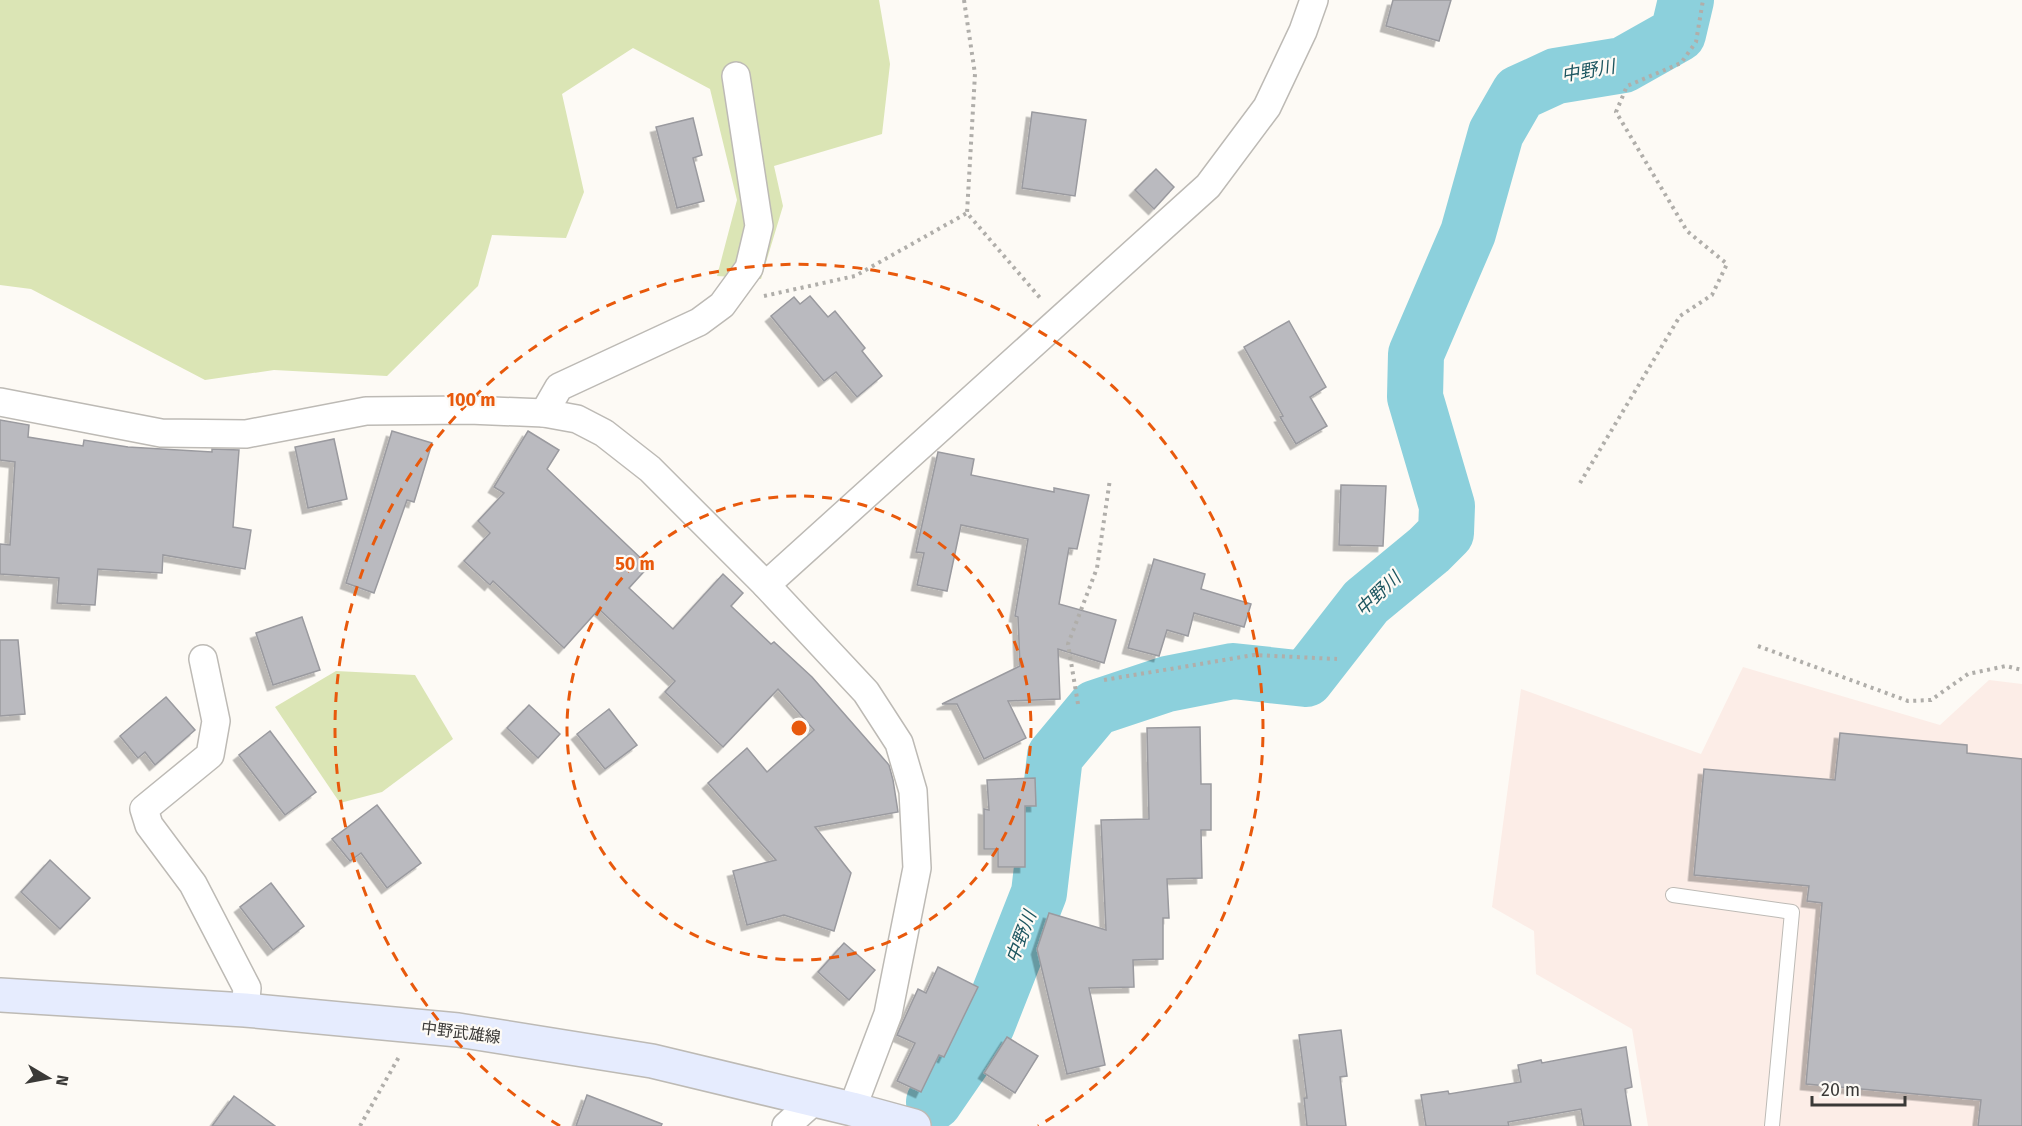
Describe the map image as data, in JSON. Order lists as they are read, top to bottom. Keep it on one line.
{"streets":{"main road":["中野武雄線"]},"water":["中野川"],"scale_bar":"20 m","north":"right","rings":["100 m","50 m"]}
